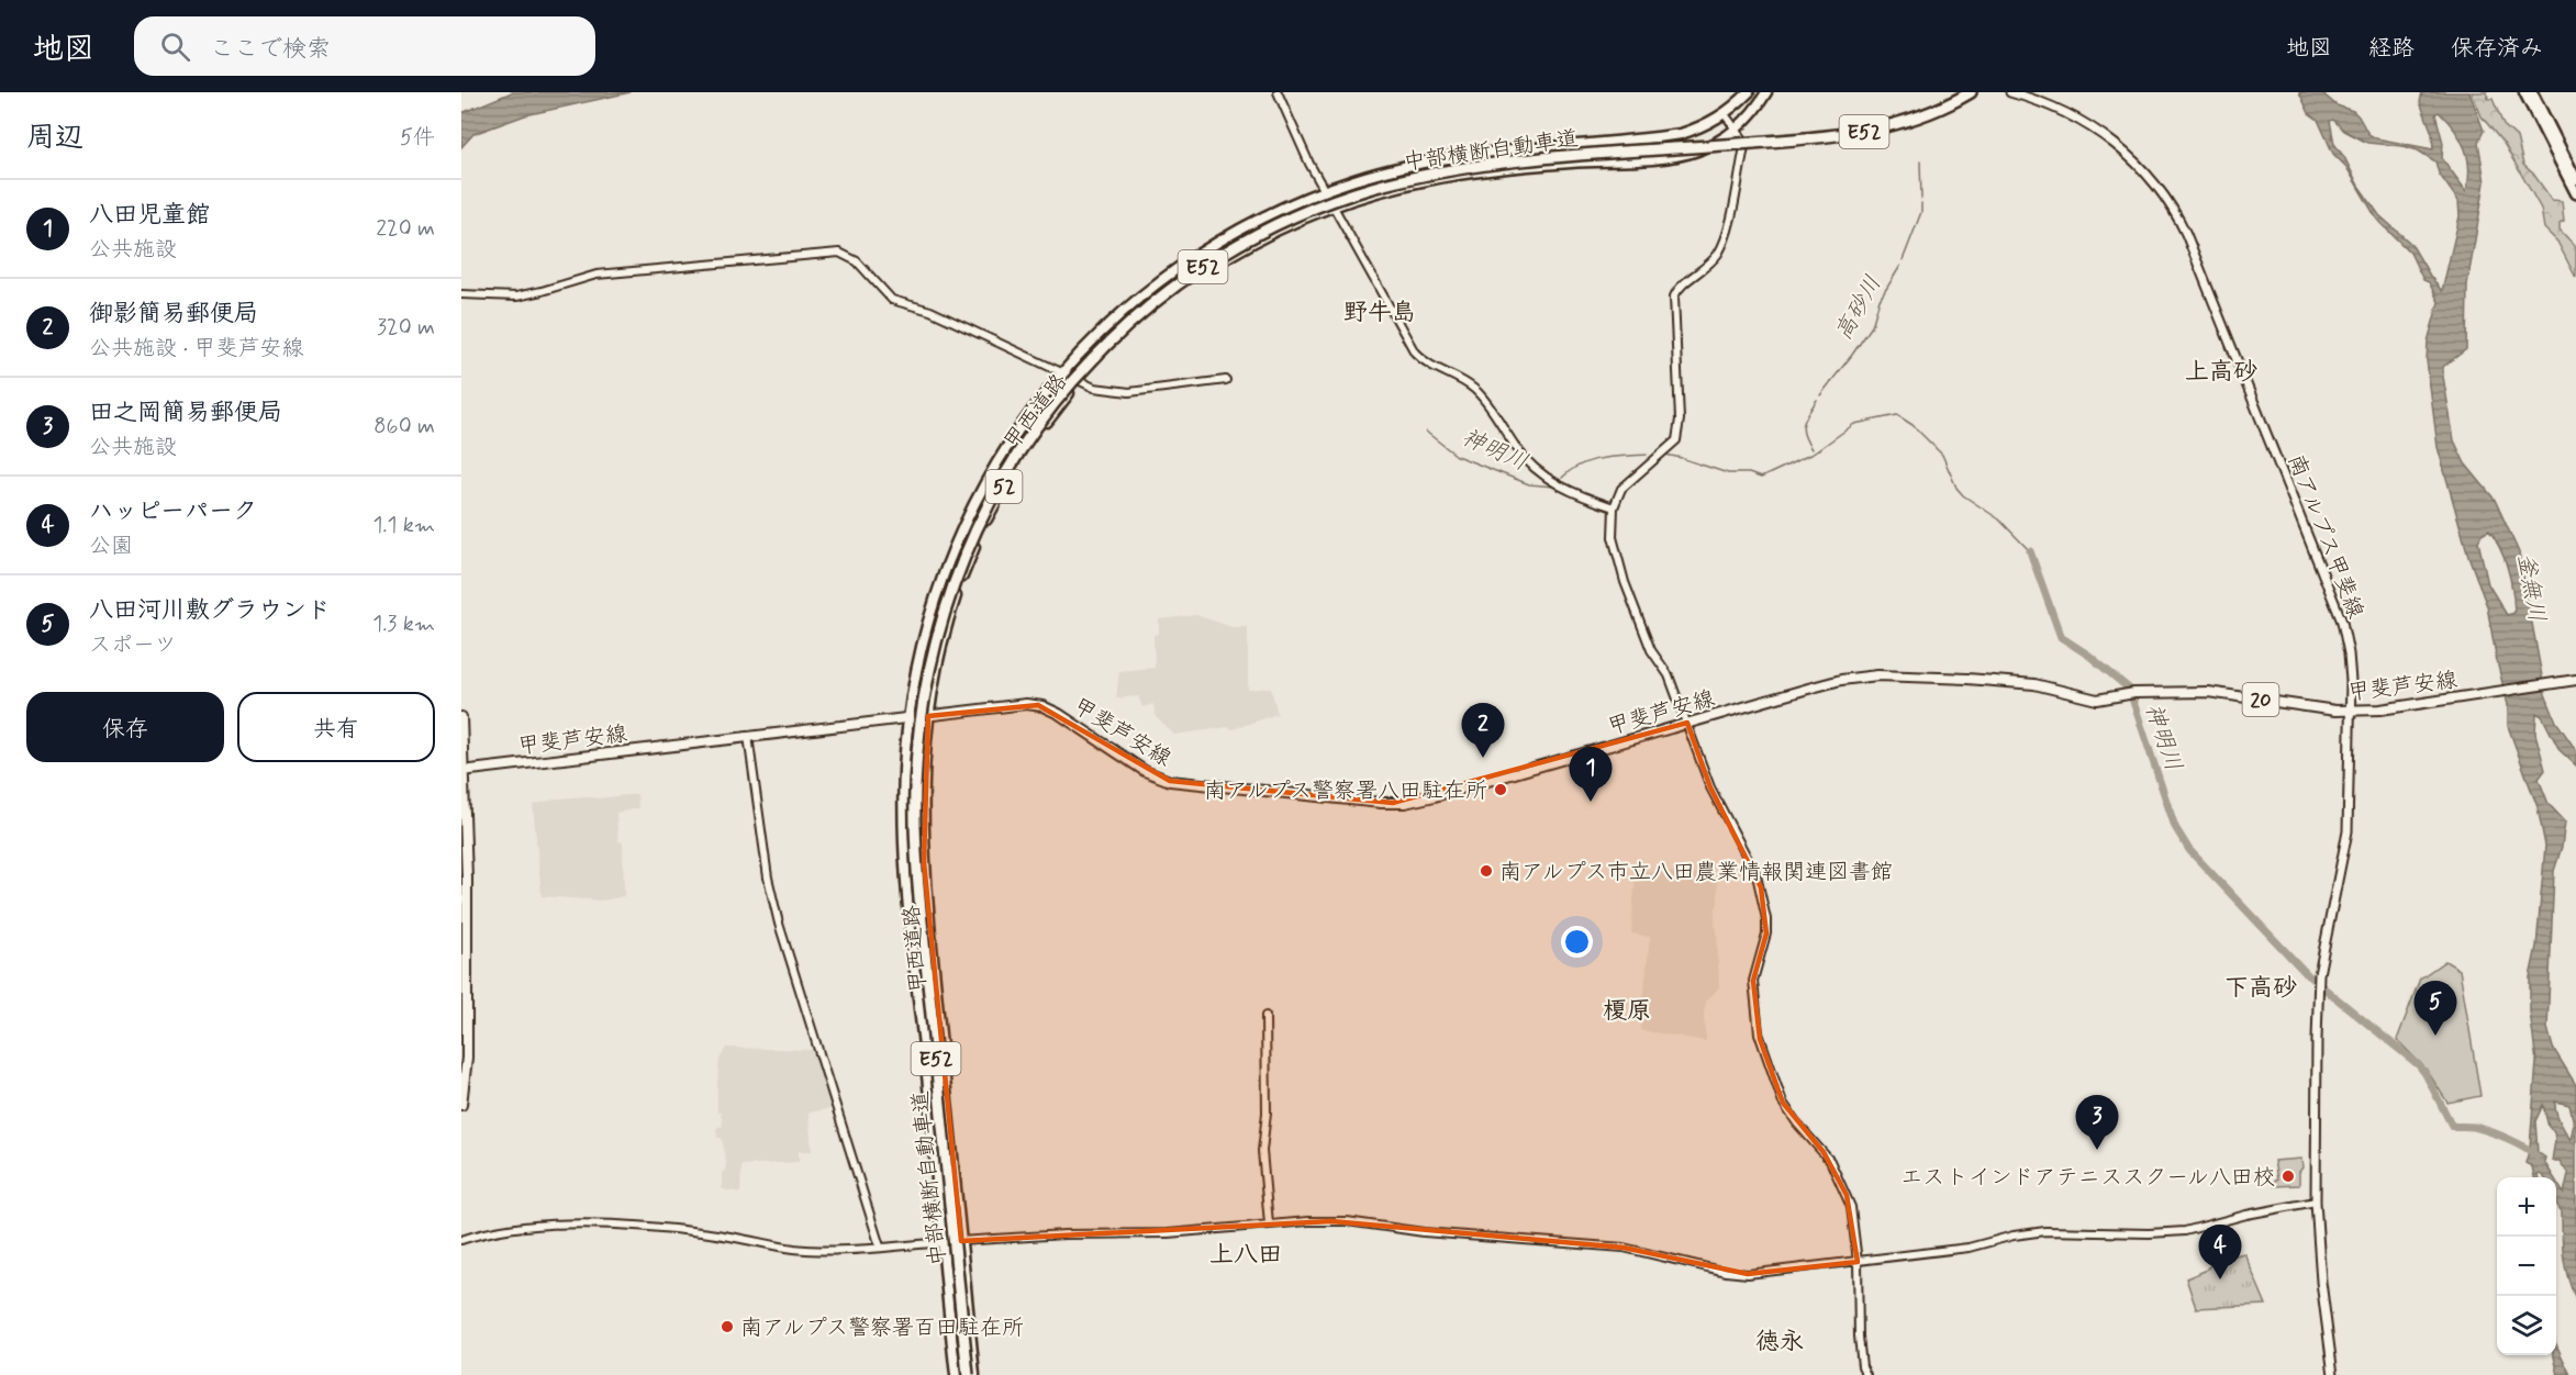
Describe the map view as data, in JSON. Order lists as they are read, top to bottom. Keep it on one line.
{"streets":{"highway":["E52","中部横断自動車道","甲西道路","52"],"main road":["南アルプス甲斐線","甲斐芦安線","20"]},"crossings":[["中部横断自動車道","甲西道路"],["甲西道路","甲斐芦安線"],["南アルプス甲斐線","甲斐芦安線"]],"districts":["野牛島","上高砂","下高砂","榎原","上八田","徳永"],"water":["高砂川","神明川","釜無川"],"places":["南アルプス警察署八田駐在所","南アルプス市立八田農業情報関連図書館","エストインドアテニススクール八田校","南アルプス警察署百田駐在所"],"page":{"header":"地図","search":"ここで検索","nav":["地図","経路","保存済み"],"heading":["周辺","5件"],"list":[{"mark":"1","name":"八田児童館","note":"公共施設","value":"220 m"},{"mark":"2","name":"御影簡易郵便局","note":"公共施設 · 甲斐芦安線","value":"320 m"},{"mark":"3","name":"田之岡簡易郵便局","note":"公共施設","value":"860 m"},{"mark":"4","name":"ハッピーパーク","note":"公園","value":"1.1 km"},{"mark":"5","name":"八田河川敷グラウンド","note":"スポーツ","value":"1.3 km"}],"buttons":["保存","共有"],"pins":["2","1","5","3","4"],"map_buttons":["+","−"]}}
